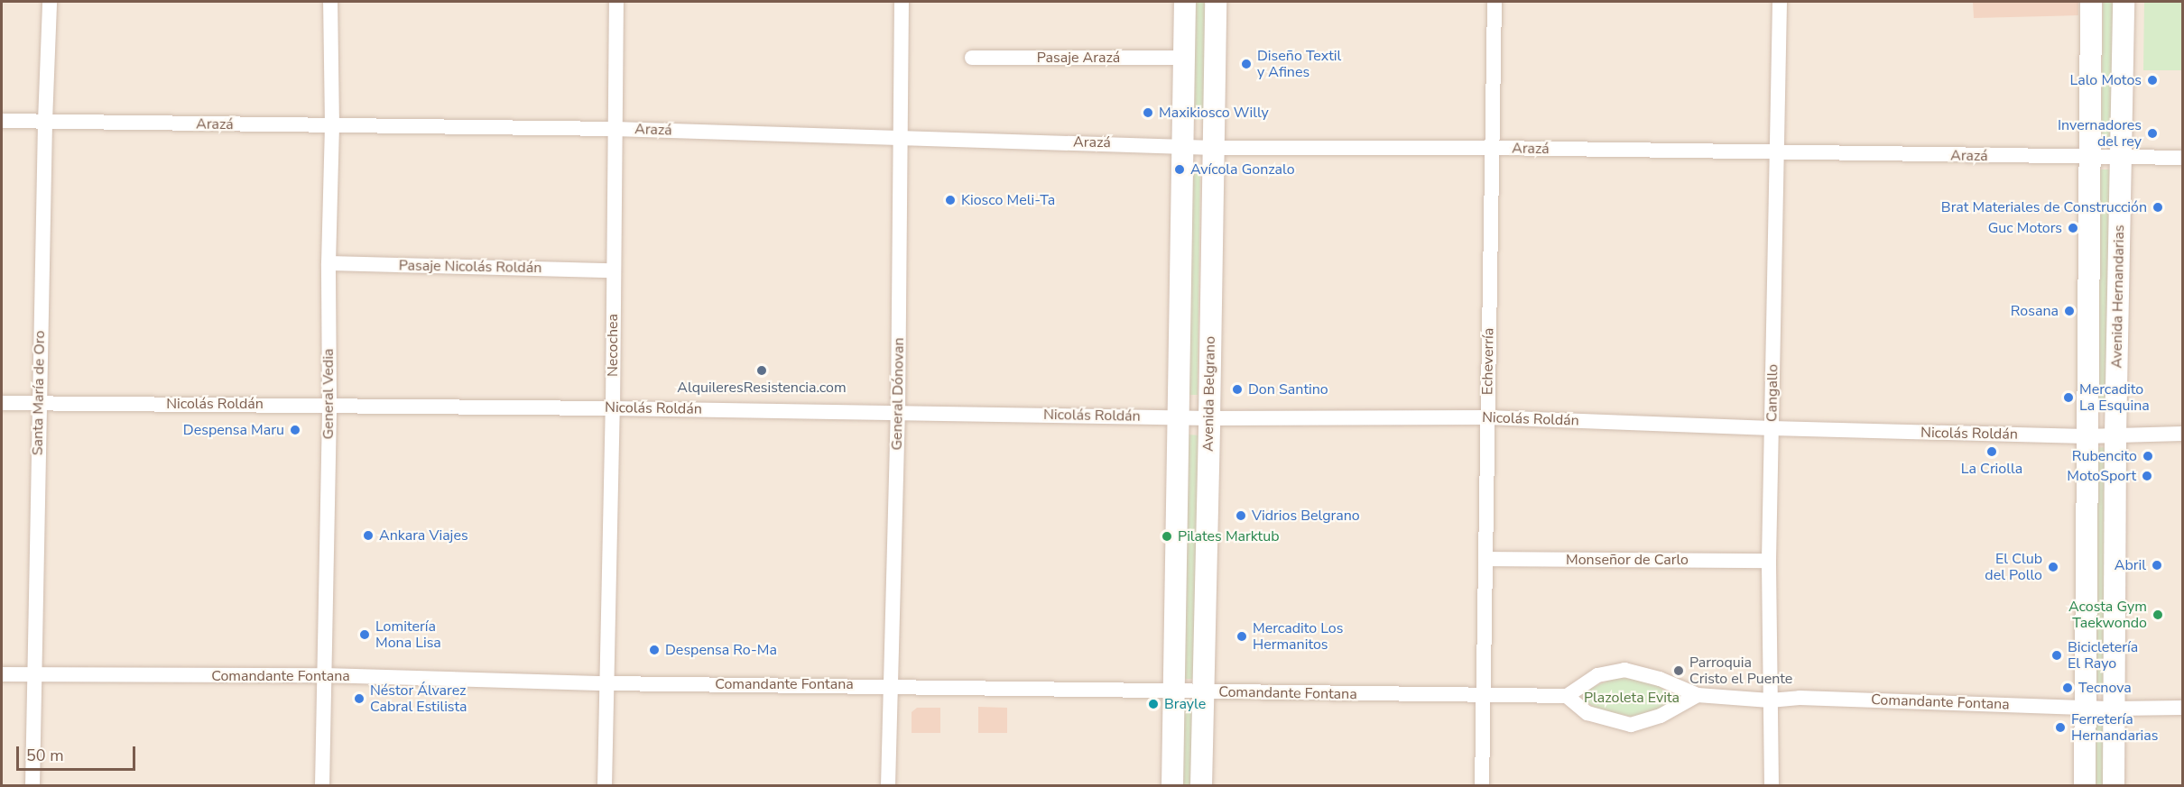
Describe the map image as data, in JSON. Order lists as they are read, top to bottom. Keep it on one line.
{"streets":{"main road":["Avenida Hernandarias","Avenida Belgrano"],"street":["Pasaje Arazá","Arazá","Pasaje Nicolás Roldán","Necochea","Echeverría","Santa María de Oro","Cangallo","General Vedia","General Dónovan","Nicolás Roldán","Monseñor de Carlo","Comandante Fontana"]},"crossings":[["Pasaje Arazá","Avenida Belgrano"],["Arazá","Avenida Hernandarias"],["Arazá","Necochea"],["Arazá","Echeverría"],["Arazá","Santa María de Oro"],["Arazá","Cangallo"],["Arazá","General Vedia"],["Arazá","General Dónovan"],["Arazá","Avenida Belgrano"],["Pasaje Nicolás Roldán","Necochea"],["Pasaje Nicolás Roldán","General Vedia"],["Avenida Hernandarias","Nicolás Roldán"],["Avenida Hernandarias","Comandante Fontana"],["Necochea","Nicolás Roldán"],["Necochea","Comandante Fontana"],["Echeverría","Nicolás Roldán"],["Echeverría","Monseñor de Carlo"],["Echeverría","Comandante Fontana"],["Santa María de Oro","Nicolás Roldán"],["Santa María de Oro","Comandante Fontana"],["Cangallo","Nicolás Roldán"],["Cangallo","Monseñor de Carlo"],["Cangallo","Comandante Fontana"],["General Vedia","Nicolás Roldán"],["General Vedia","Comandante Fontana"],["General Dónovan","Nicolás Roldán"],["General Dónovan","Comandante Fontana"],["Avenida Belgrano","Nicolás Roldán"],["Avenida Belgrano","Comandante Fontana"]],"parks":["Plazoleta Evita"],"places":["Diseño Textil y Afines","Lalo Motos","Maxikiosco Willy","Invernadores del rey","Avícola Gonzalo","Kiosco Meli-Ta","Brat Materiales de Construcción","Guc Motors","Rosana","AlquileresResistencia.com","Don Santino","Mercadito La Esquina","Despensa Maru","La Criolla","Rubencito","MotoSport","Vidrios Belgrano","Ankara Viajes","Pilates Marktub","Abril","El Club del Pollo","Acosta Gym Taekwondo","Lomitería Mona Lisa","Mercadito Los Hermanitos","Despensa Ro-Ma","Bicicletería El Rayo","Parroquia Cristo el Puente","Tecnova","Néstor Álvarez Cabral Estilista","Brayle","Ferretería Hernandarias"],"scale_bar":"50 m"}
